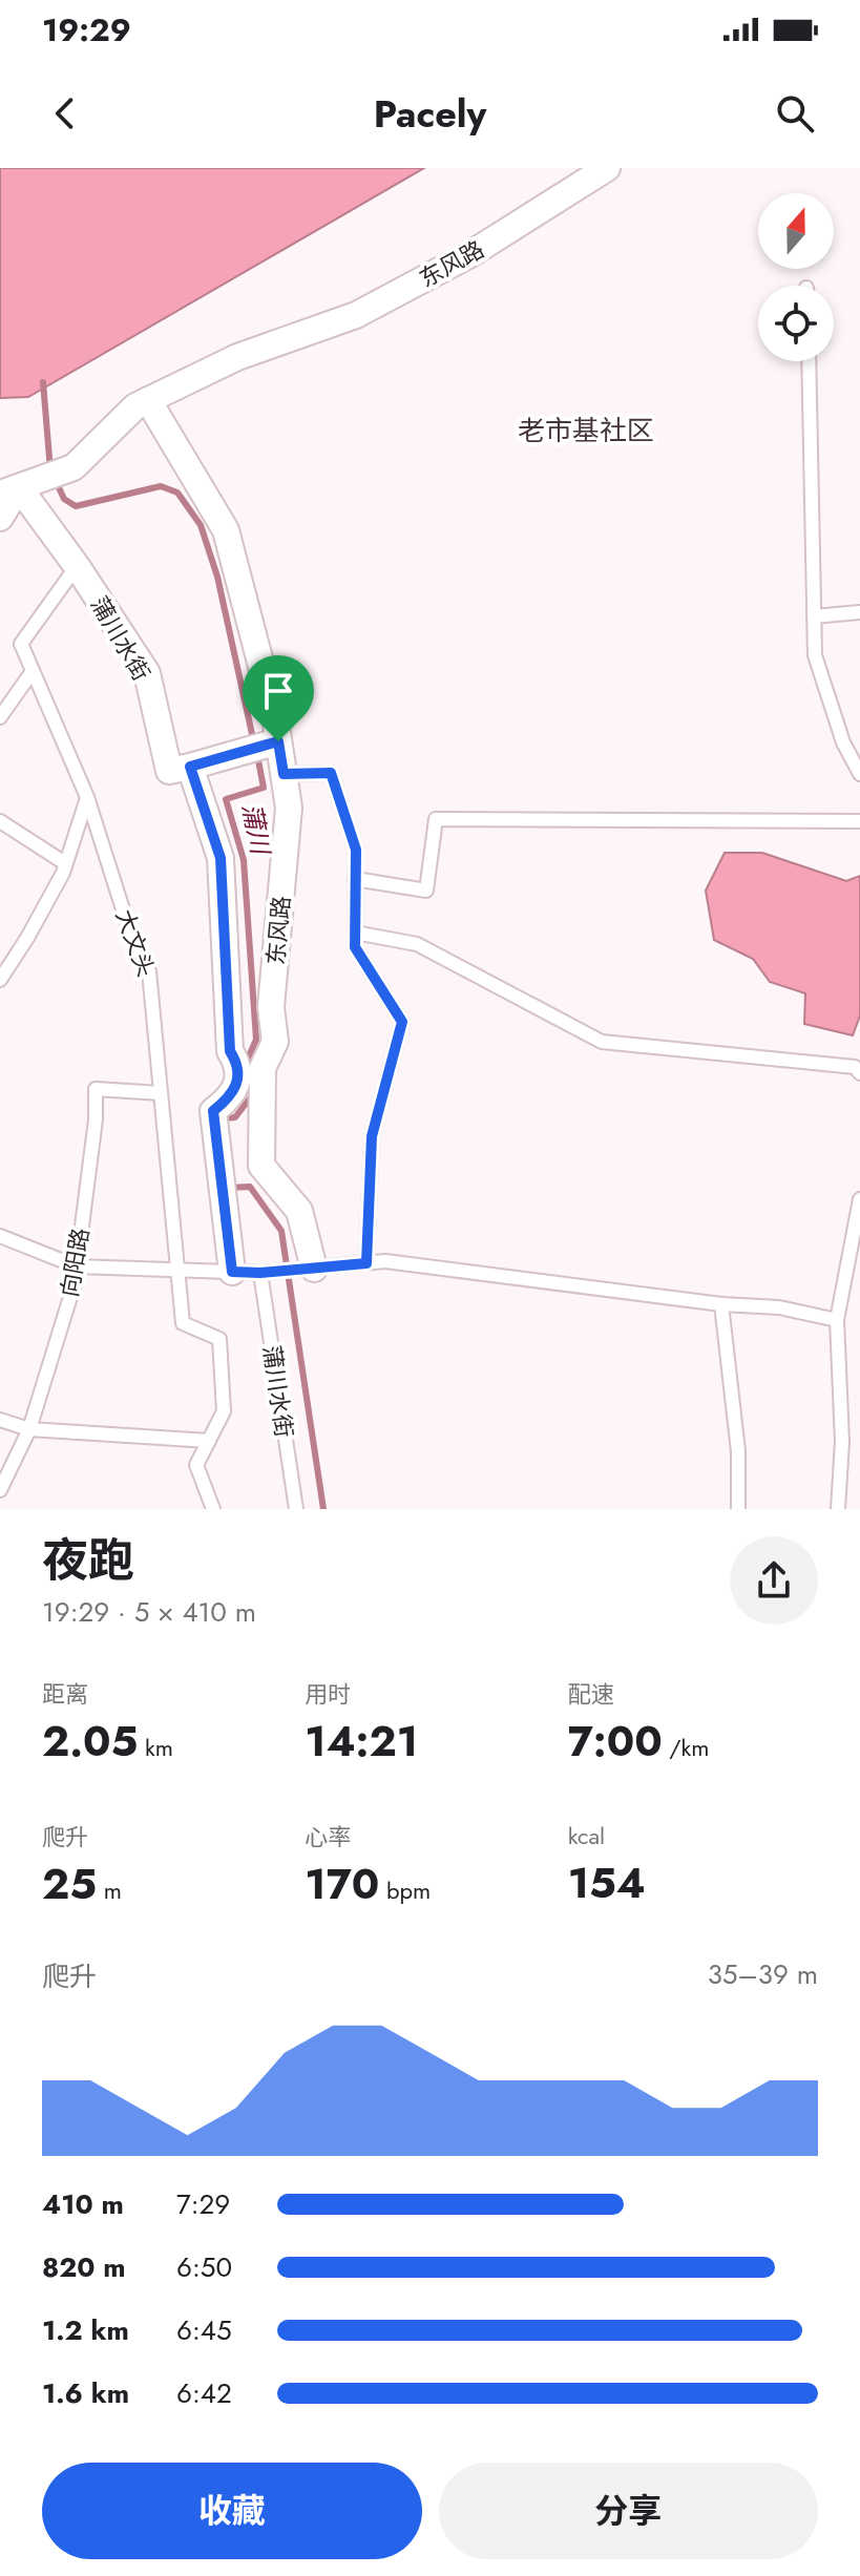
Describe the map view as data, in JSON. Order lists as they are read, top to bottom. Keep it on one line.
{"streets":{"street":["东风路","蒲川水街"],"lane":["大文头","向阳路"]},"crossings":[["东风路","蒲川水街"],["蒲川水街","大文头"],["大文头","向阳路"]],"districts":["老市基社区"],"water":["蒲川"],"north":"top","page":{"status":"19:29","header":"Pacely","heading":["夜跑","19:29 · 5 × 410 m"],"stats":[["距离","2.05 km"],["用时","14:21"],["配速","7:00 /km"],["爬升","25 m"],["心率","170 bpm"],["kcal","154"]],"chart":["爬升","35–39 m"],"list":[{"name":"410 m","note":"7:29"},{"name":"820 m","note":"6:50"},{"name":"1.2 km","note":"6:45"},{"name":"1.6 km","note":"6:42"}],"buttons":["收藏","分享"]}}
